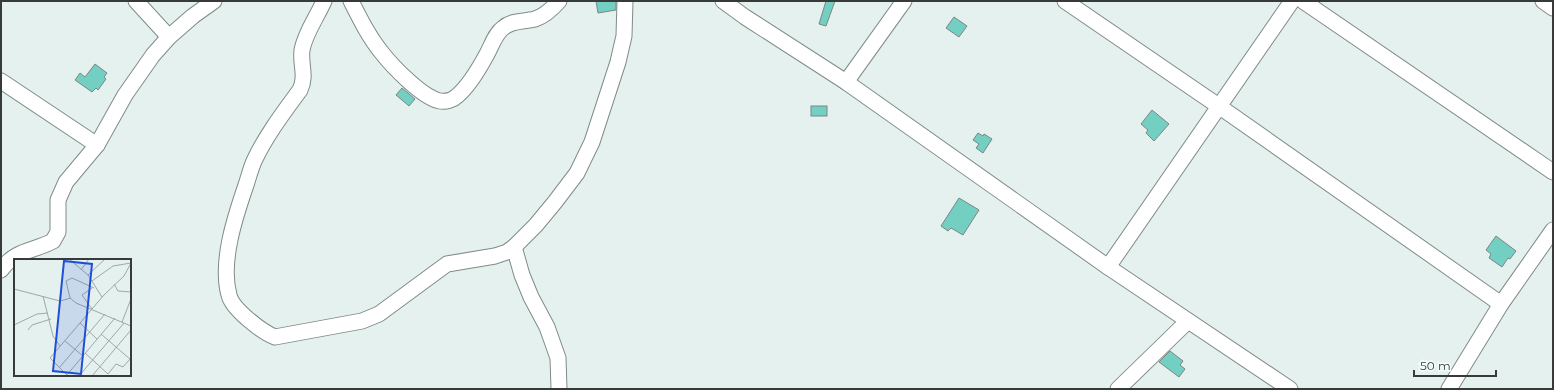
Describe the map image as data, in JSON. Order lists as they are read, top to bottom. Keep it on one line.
{"scale_bar":"50 m"}
